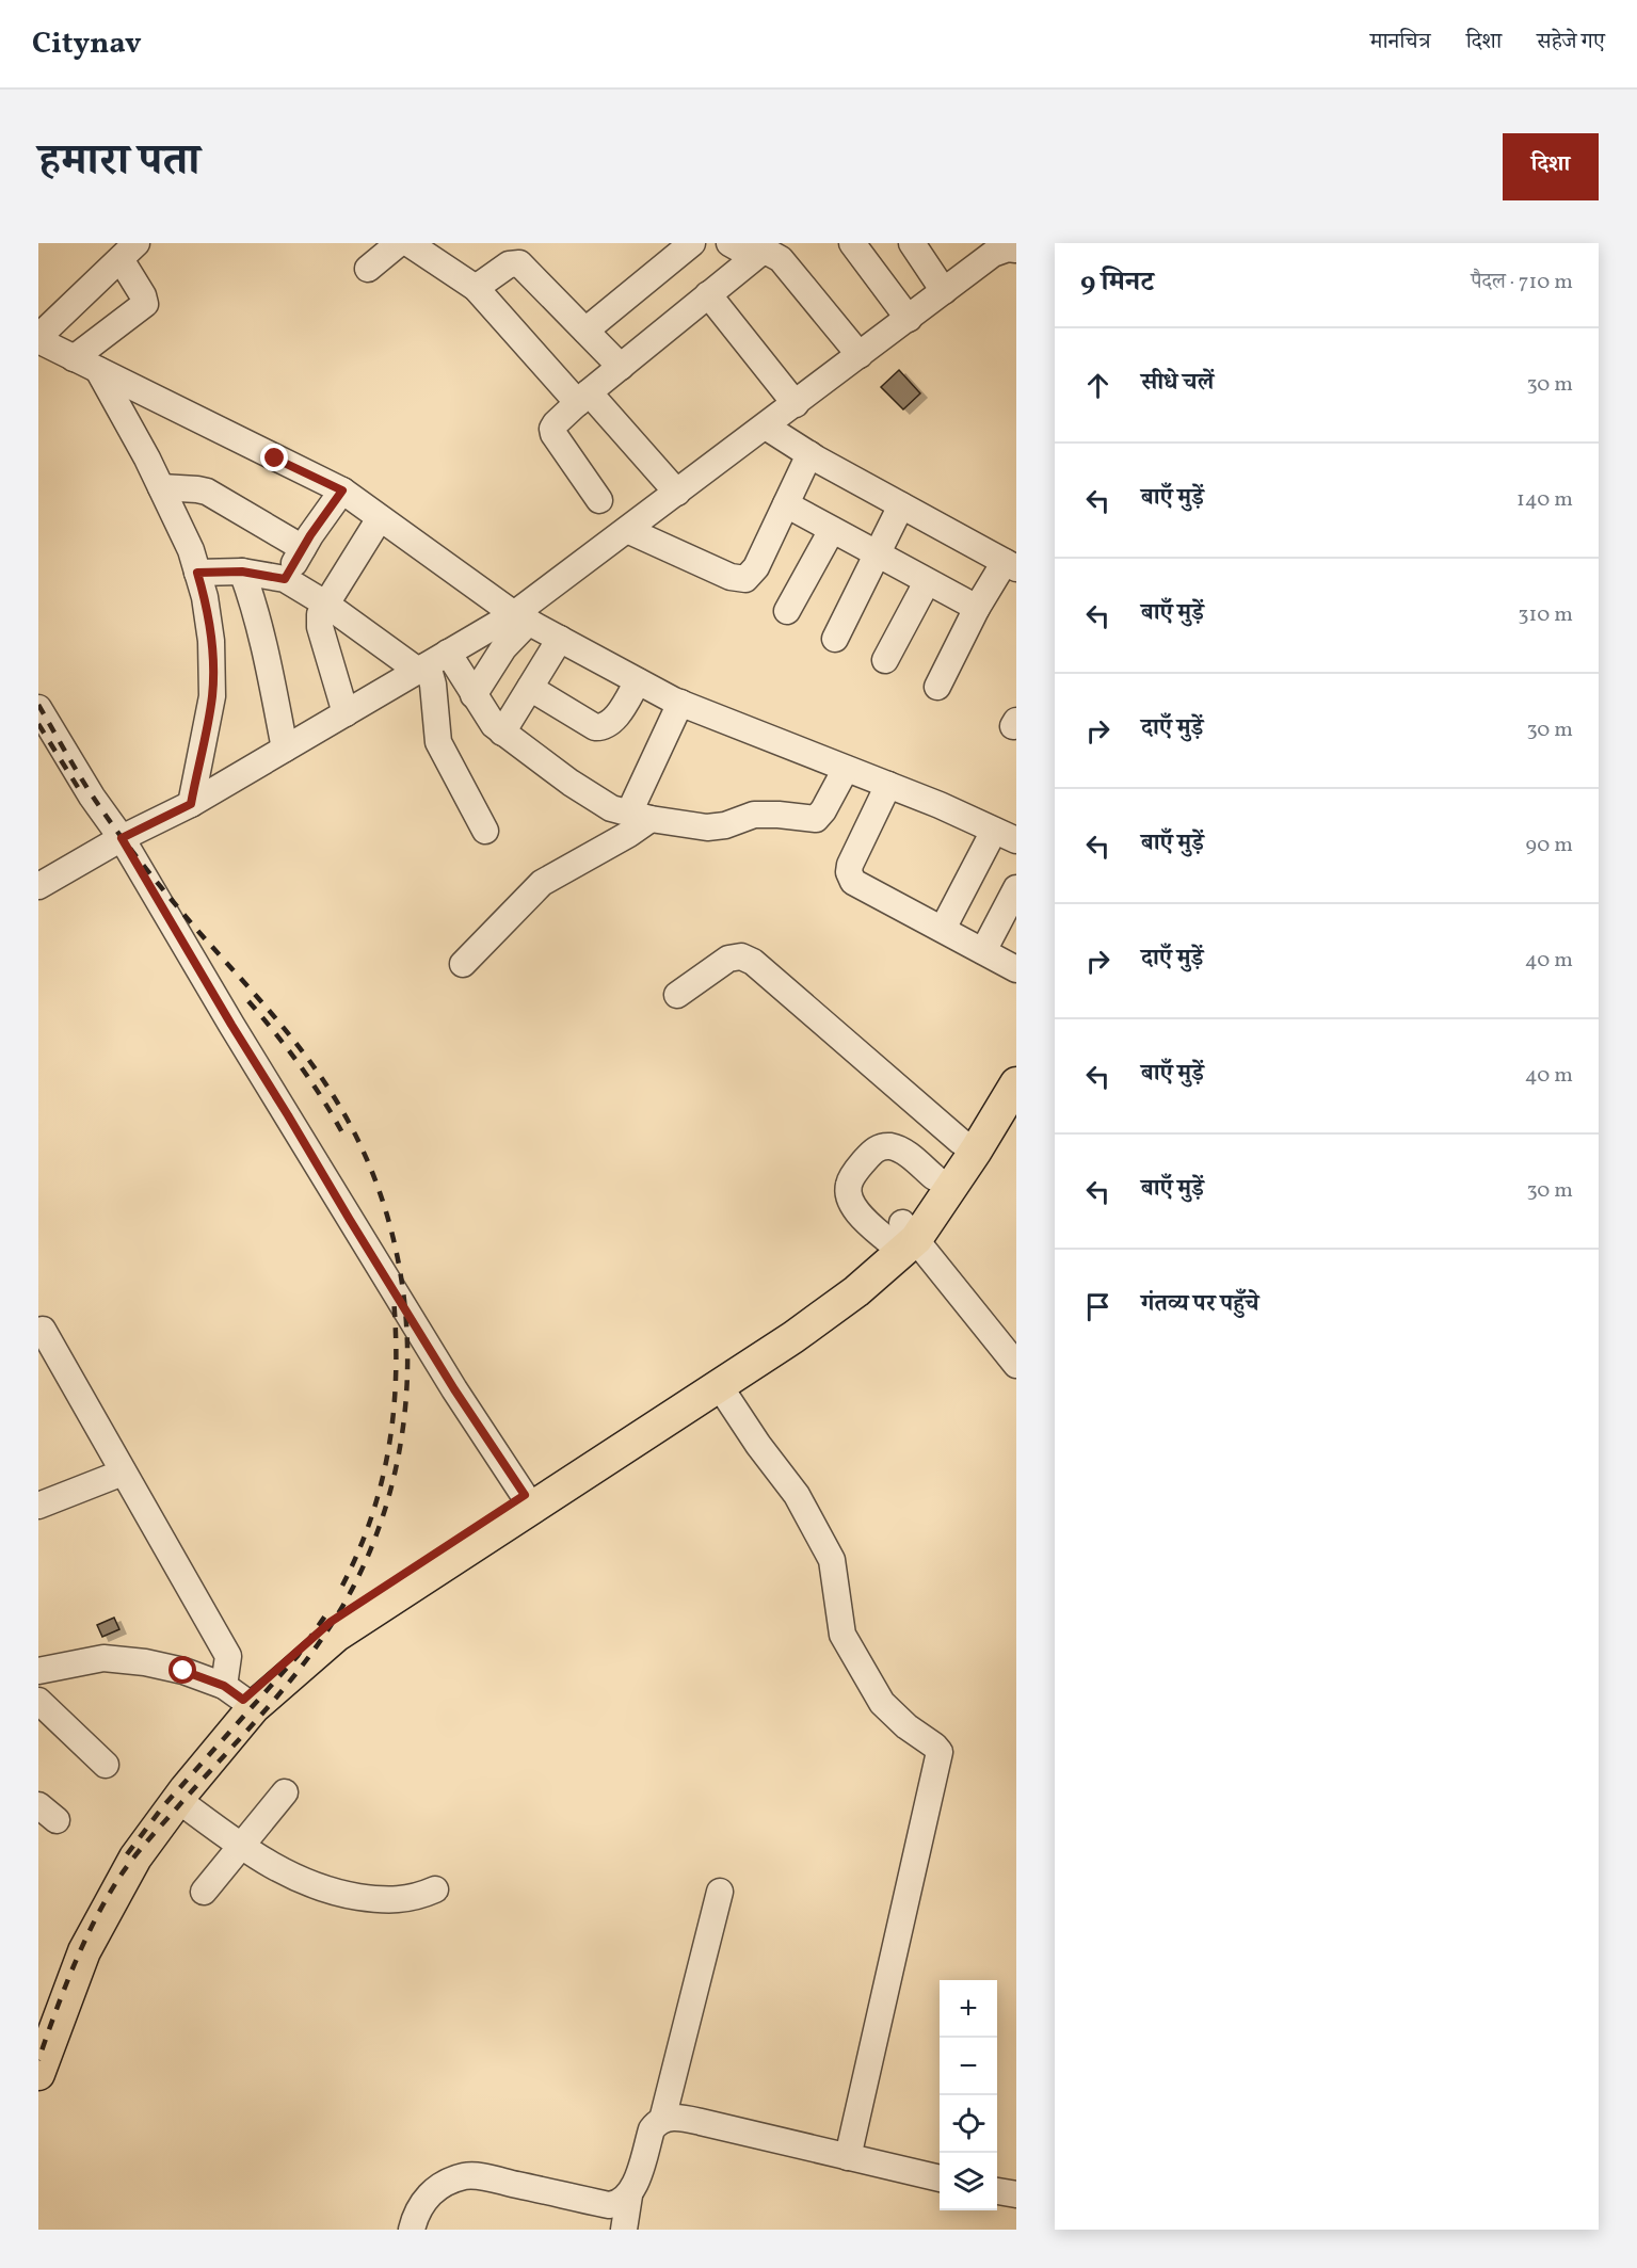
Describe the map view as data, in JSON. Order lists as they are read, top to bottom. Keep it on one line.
{"page":{"header":"Citynav","nav":["मानचित्र","दिशा","सहेजे गए"],"title":"हमारा पता","buttons":"दिशा","heading":["9 मिनट","पैदल · 710 m"],"list":[["सीधे चलें","30 m"],["बाएँ मुड़ें","140 m"],["बाएँ मुड़ें","310 m"],["दाएँ मुड़ें","30 m"],["बाएँ मुड़ें","90 m"],["दाएँ मुड़ें","40 m"],["बाएँ मुड़ें","40 m"],["बाएँ मुड़ें","30 m"],"गंतव्य पर पहुँचे"],"map_buttons":["+","−"]}}
